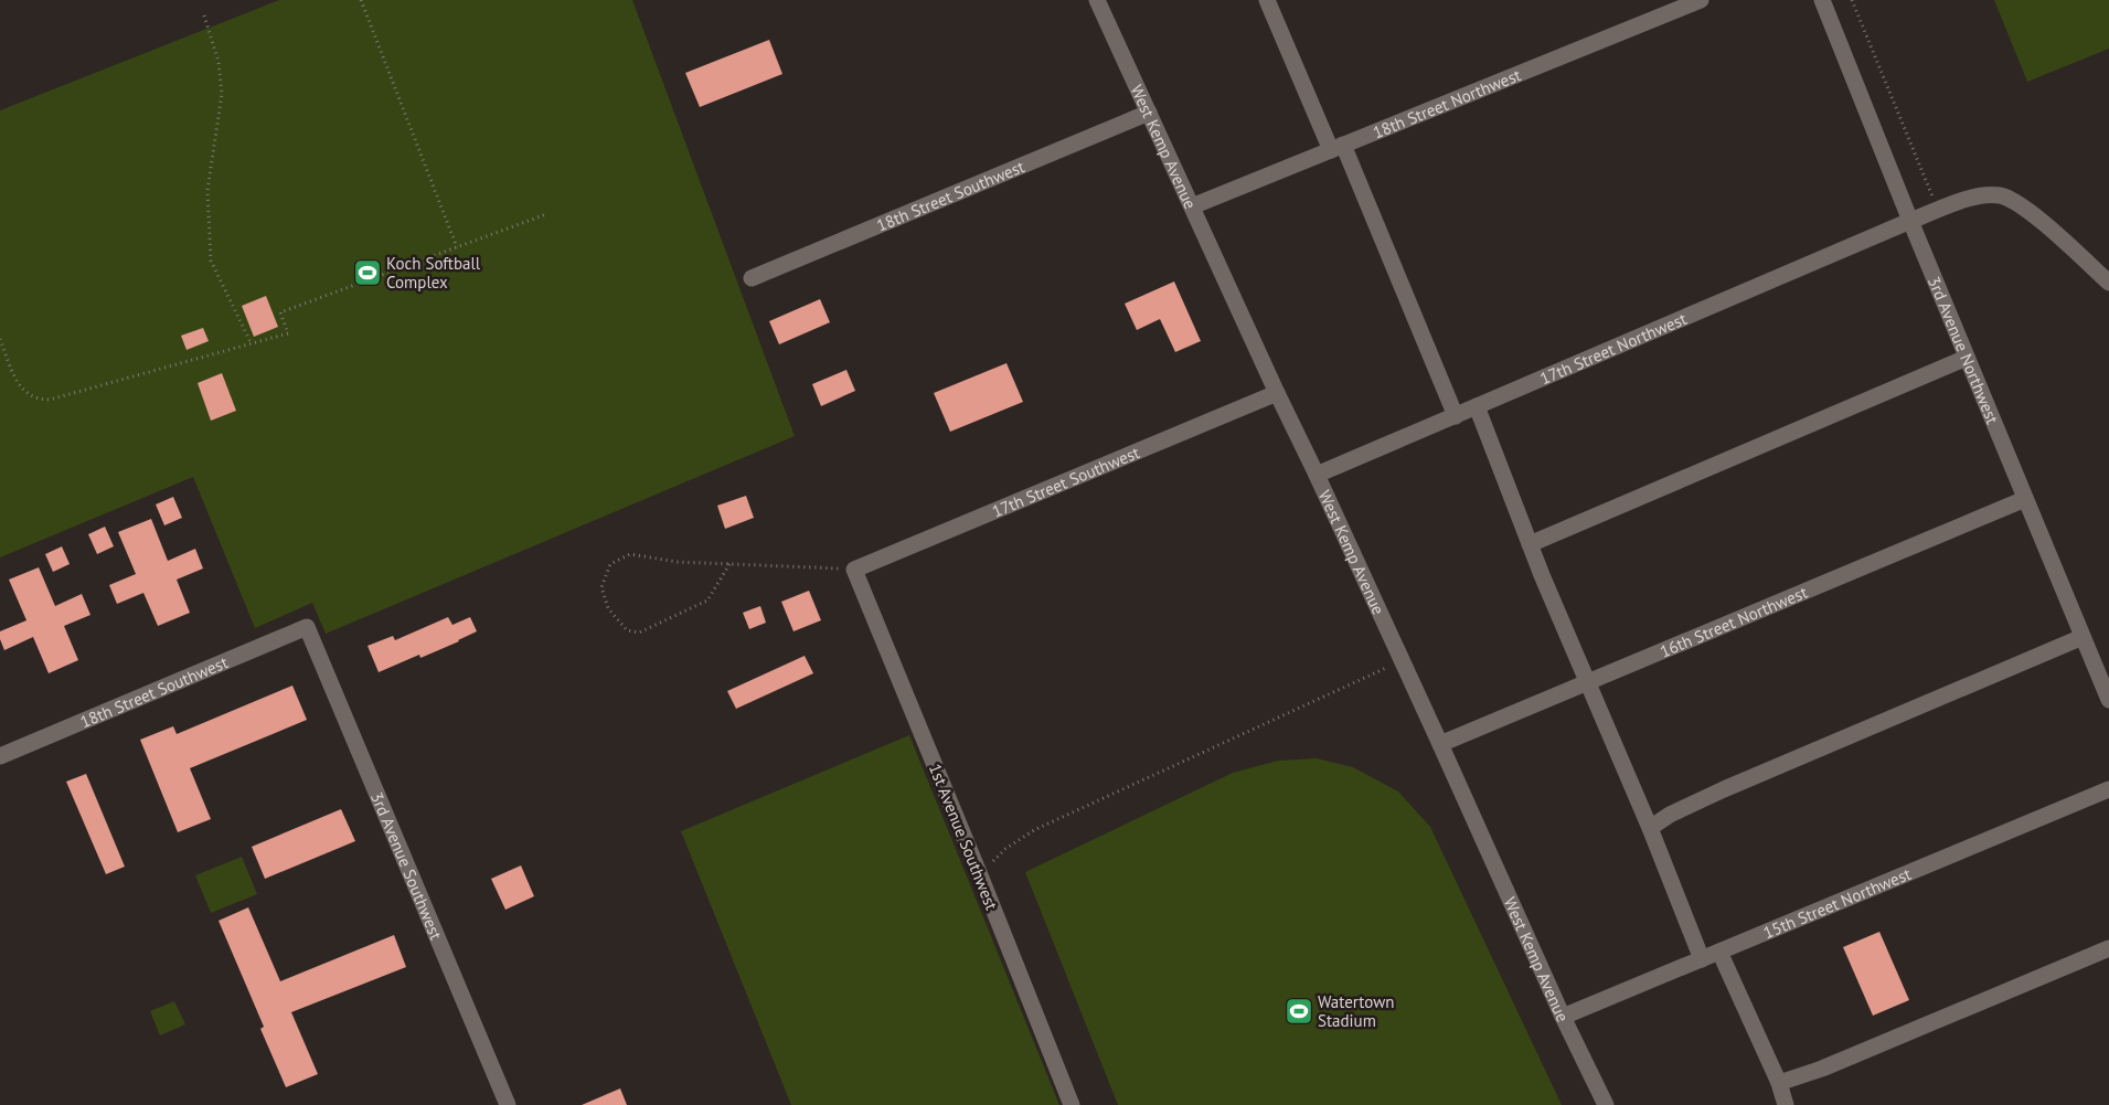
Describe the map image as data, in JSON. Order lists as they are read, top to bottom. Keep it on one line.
{"streets":{"street":["18th Street Northwest","West Kemp Avenue","18th Street Southwest","17th Street Northwest","3rd Avenue Northwest","17th Street Southwest","16th Street Northwest","1st Avenue Southwest","3rd Avenue Southwest","15th Street Northwest"]},"crossings":[["18th Street Northwest","West Kemp Avenue"],["West Kemp Avenue","18th Street Southwest"],["West Kemp Avenue","17th Street Northwest"],["West Kemp Avenue","17th Street Southwest"],["West Kemp Avenue","16th Street Northwest"],["West Kemp Avenue","15th Street Northwest"],["18th Street Southwest","3rd Avenue Southwest"],["17th Street Northwest","3rd Avenue Northwest"],["3rd Avenue Northwest","16th Street Northwest"],["17th Street Southwest","1st Avenue Southwest"]],"places":{"sports":["Koch Softball Complex","Watertown Stadium"]}}
